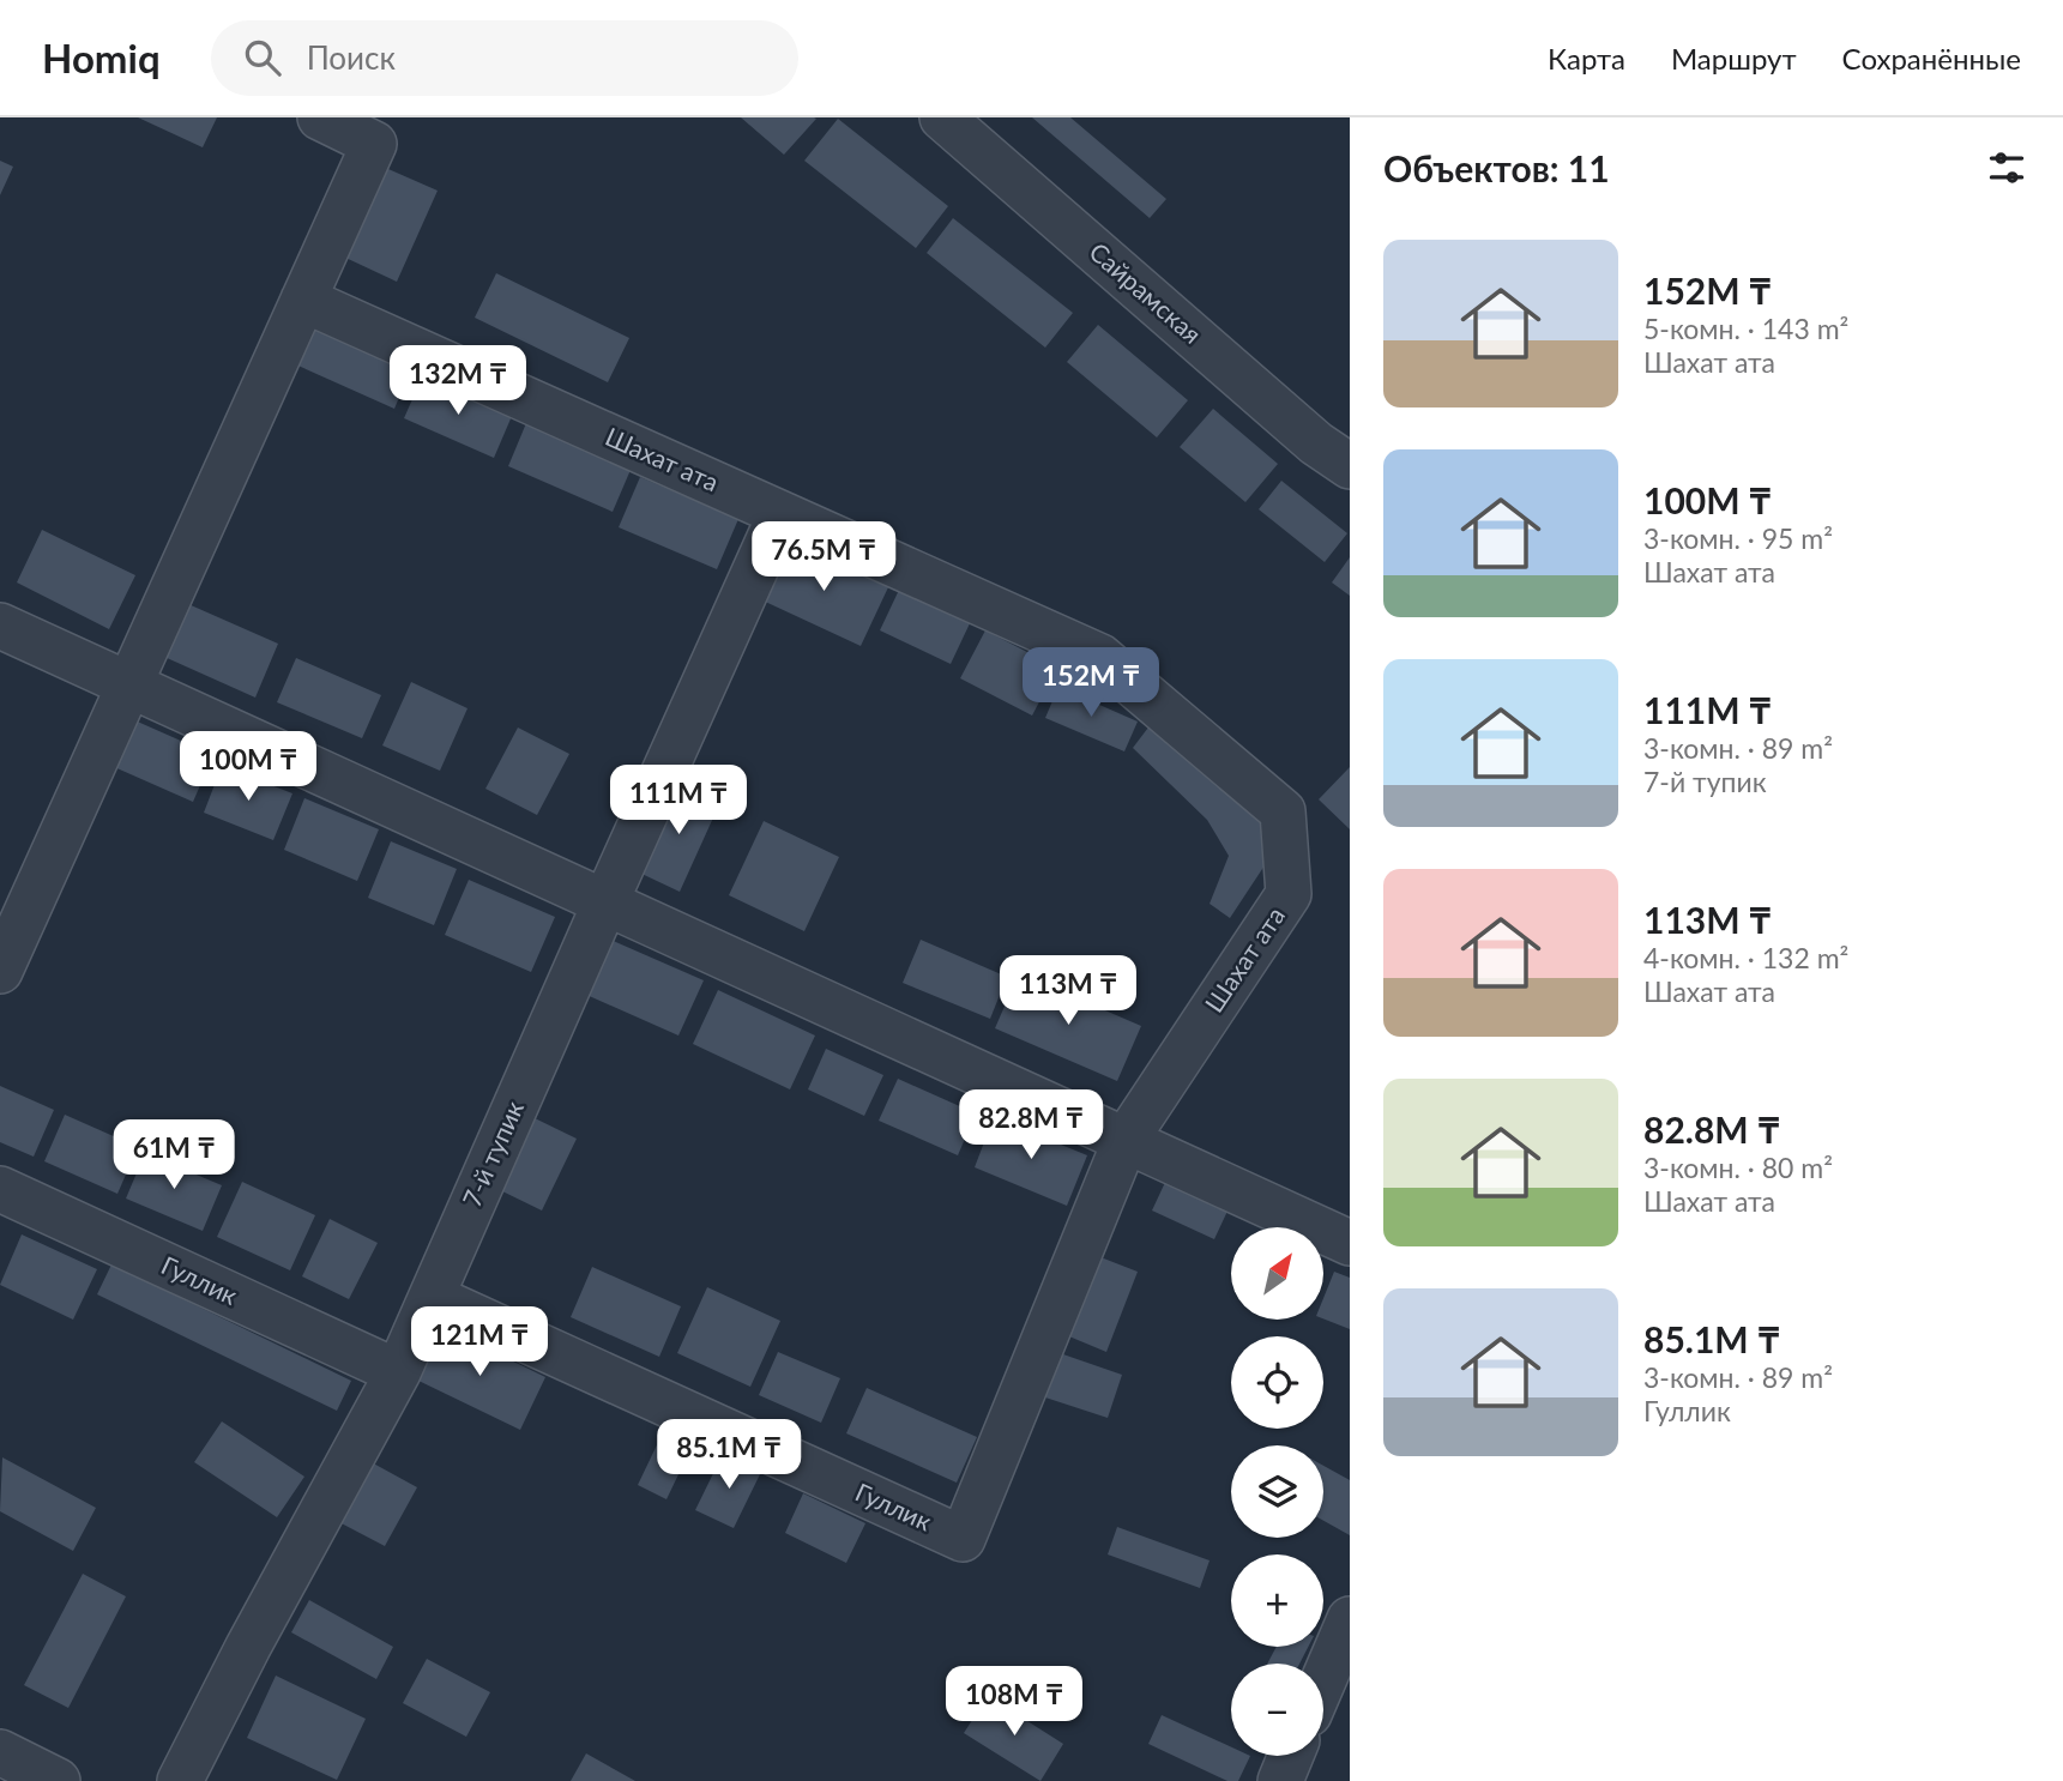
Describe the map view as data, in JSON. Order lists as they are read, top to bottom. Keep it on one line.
{"streets":{"street":["Сайрамская","Шахат ата","7-й тупик","Гуллик"]},"crossings":[["Шахат ата","7-й тупик"],["Шахат ата","Гуллик"],["7-й тупик","Гуллик"]],"north":"top right","page":{"header":"Homiq","search":"Поиск","nav":["Карта","Маршрут","Сохранённые"],"heading":"Объектов: 11","list":[{"name":"152M ₸","note":"5-комн. · 143 m² · Шахат ата"},{"name":"100M ₸","note":"3-комн. · 95 m² · Шахат ата"},{"name":"111M ₸","note":"3-комн. · 89 m² · 7-й тупик"},{"name":"113M ₸","note":"4-комн. · 132 m² · Шахат ата"},{"name":"82.8M ₸","note":"3-комн. · 80 m² · Шахат ата"},{"name":"85.1M ₸","note":"3-комн. · 89 m² · Гуллик"}],"price":["132M ₸","76.5M ₸","152M ₸","100M ₸","111M ₸","113M ₸","82.8M ₸","61M ₸","121M ₸","85.1M ₸","108M ₸"],"map_buttons":["+","−"]}}
